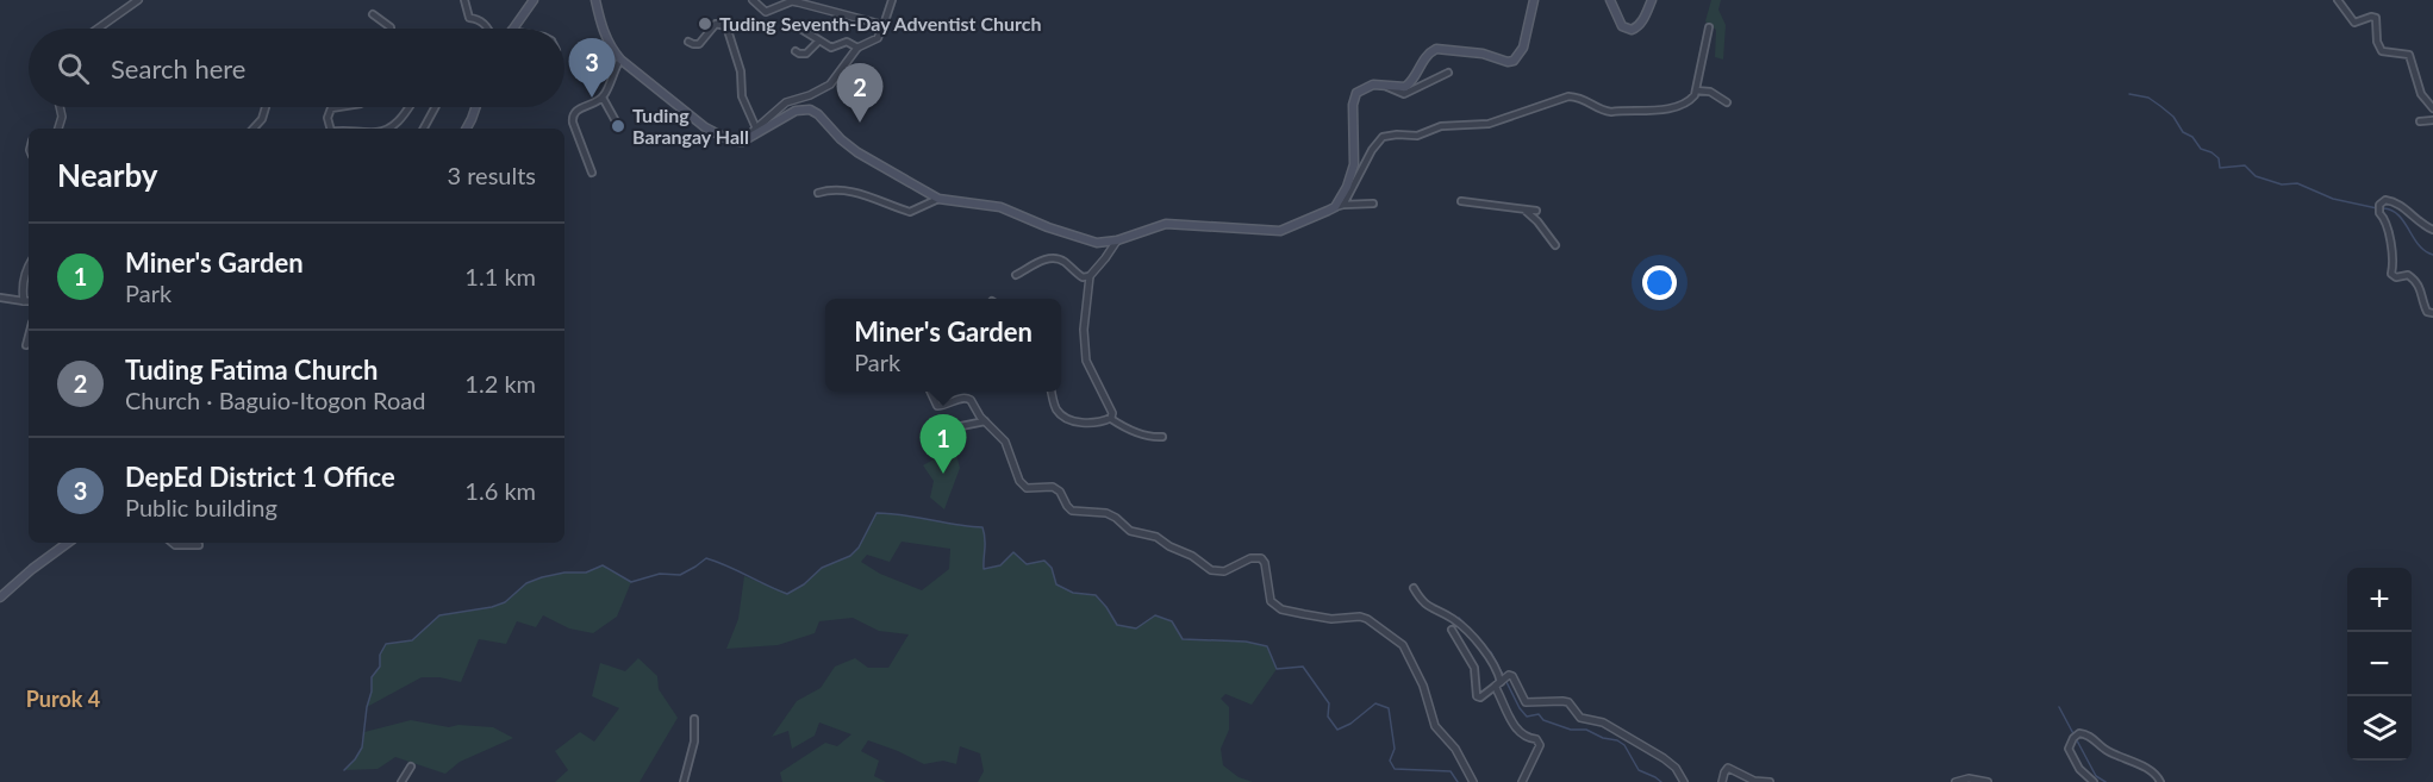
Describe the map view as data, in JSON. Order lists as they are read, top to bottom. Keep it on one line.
{"districts":["Purok 4"],"places":["Tuding Seventh-Day Adventist Church","Tuding Barangay Hall"],"page":{"search":"Search here","pins":["3","2","1"],"heading":["Nearby","3 results"],"list":[{"mark":"1","name":"Miner's Garden","note":"Park","value":"1.1 km"},{"mark":"2","name":"Tuding Fatima Church","note":"Church · Baguio-Itogon Road","value":"1.2 km"},{"mark":"3","name":"DepEd District 1 Office","note":"Public building","value":"1.6 km"}],"popup":["Miner's Garden","Park"],"map_buttons":["+","−"]}}
